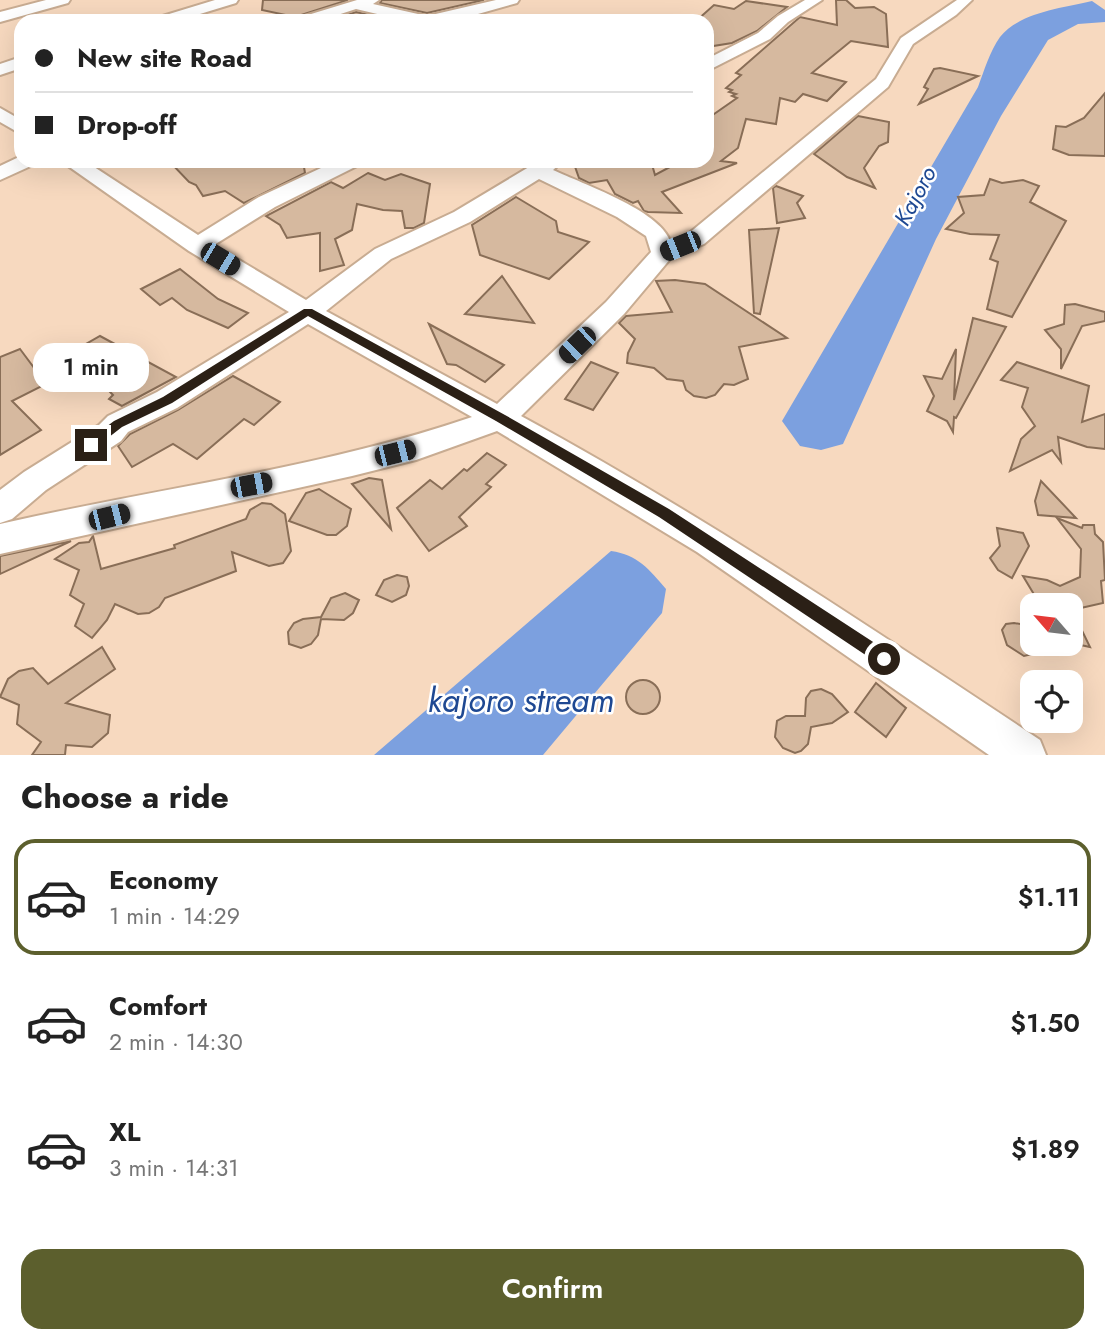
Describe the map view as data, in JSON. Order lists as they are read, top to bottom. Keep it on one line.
{"water":["Kajoro","kajoro stream"],"north":"top left","page":{"banner":["New site Road","Drop-off"],"bubble":"1 min","heading":"Choose a ride","list":[{"name":"Economy","note":"1 min · 14:29","value":"$1.11"},{"name":"Comfort","note":"2 min · 14:30","value":"$1.50"},{"name":"XL","note":"3 min · 14:31","value":"$1.89"}],"buttons":"Confirm"}}
